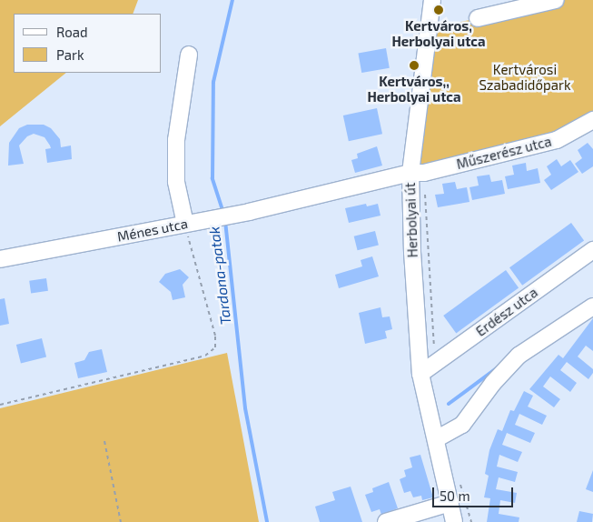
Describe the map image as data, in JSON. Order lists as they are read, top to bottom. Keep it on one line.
{"streets":{"street":["Műszerész utca","Herbolyai út","Ménes utca","Erdész utca"]},"crossings":[["Műszerész utca","Herbolyai út"],["Műszerész utca","Ménes utca"],["Herbolyai út","Ménes utca"],["Herbolyai út","Erdész utca"]],"water":["Tardona-patak"],"parks":["Kertvárosi Szabadidőpark"],"places":["Kertváros, Herbolyai utca","Kertváros,, Herbolyai utca"],"legend":["Road","Park"],"scale_bar":"50 m"}
